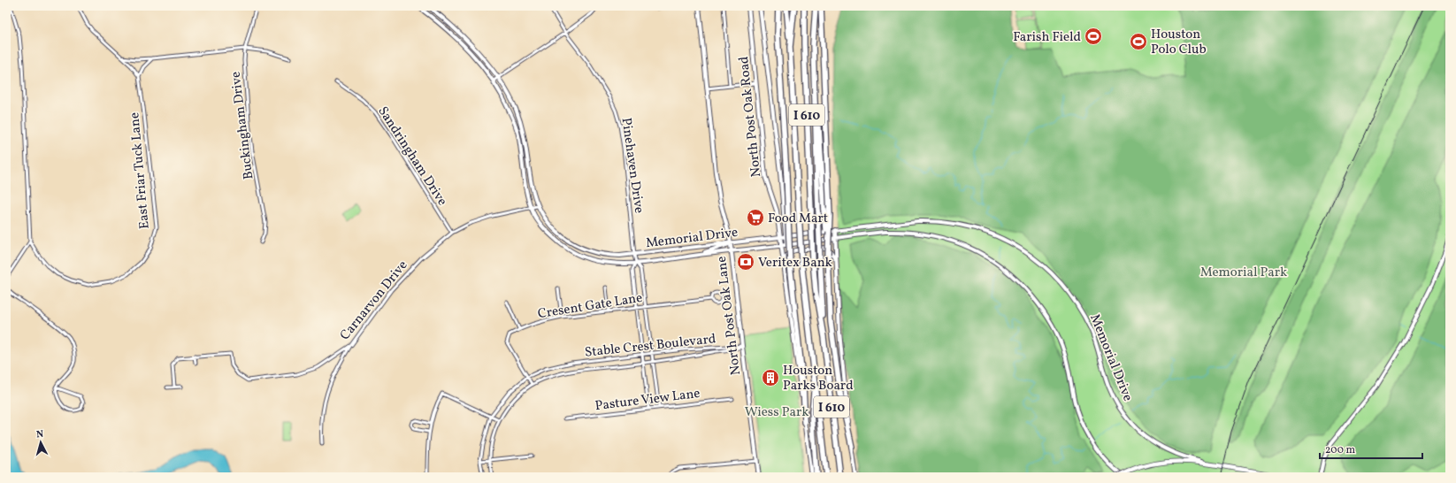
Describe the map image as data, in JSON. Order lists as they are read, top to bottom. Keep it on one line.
{"streets":{"highway":["I 610"],"main road":["North Post Oak Road","Memorial Drive","North Post Oak Lane"],"street":["Buckingham Drive","Sandringham Drive","Pinehaven Drive","East Friar Tuck Lane","Carnarvon Drive","Cresent Gate Lane","Stable Crest Boulevard","Pasture View Lane"]},"crossings":[["North Post Oak Road","Memorial Drive"],["Sandringham Drive","Carnarvon Drive"],["Pinehaven Drive","Memorial Drive"],["Memorial Drive","Carnarvon Drive"],["Memorial Drive","North Post Oak Lane"],["Cresent Gate Lane","Stable Crest Boulevard"],["North Post Oak Lane","Stable Crest Boulevard"]],"parks":["Memorial Park","Wiess Park"],"places":{"sports":["Farish Field","Houston Polo Club"],"supermarket":["Food Mart"],"bank":["Veritex Bank"],"building":["Houston Parks Board"]},"scale_bar":"200 m","north":"top"}
